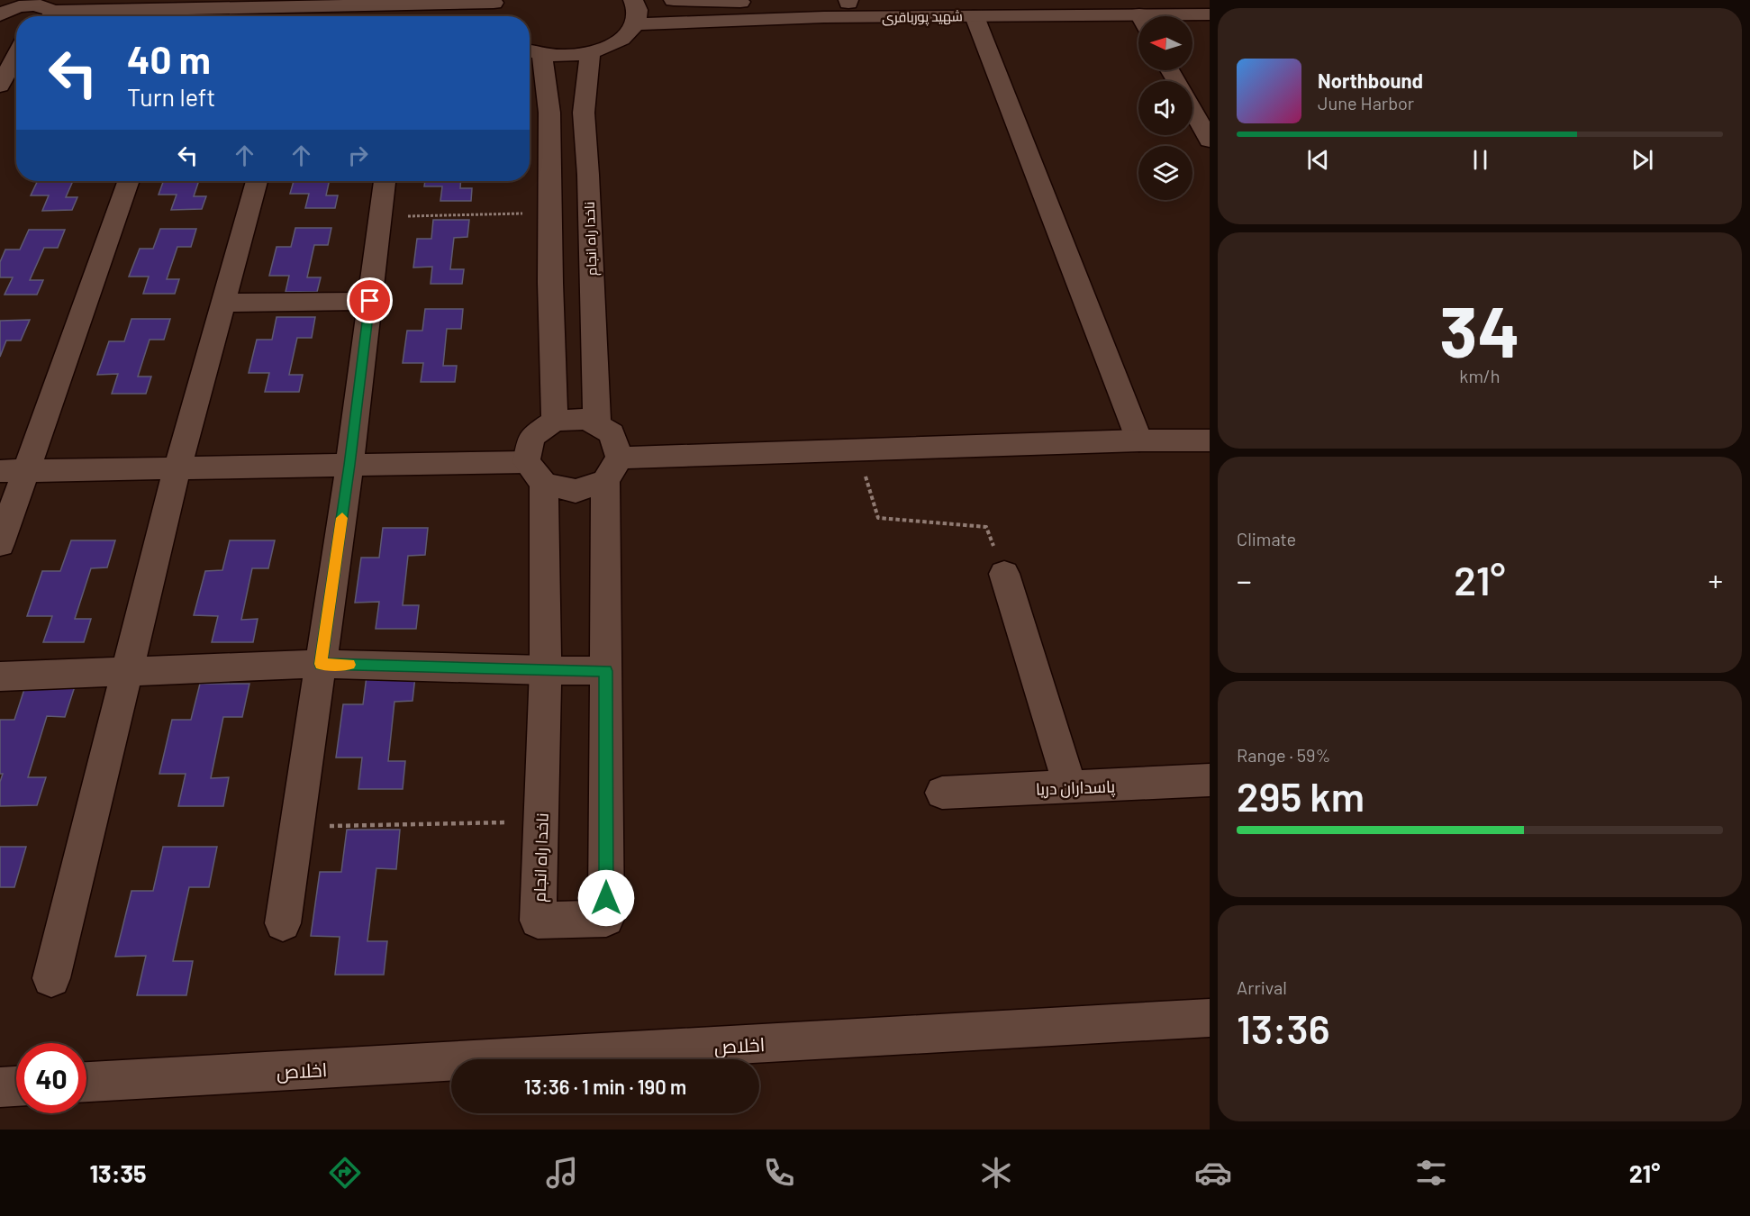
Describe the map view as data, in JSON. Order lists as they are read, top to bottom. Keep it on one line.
{"streets":{"street":["شهید پورباقری","ناخدا راه انجام","پاسداران دریا","اخلاص"]},"north":"left","page":{"turn":["40 m","Turn left"],"song":["Northbound","June Harbor"],"tile":[["34","km/h"],"Climate",["Range · 59%","295 km"],["Arrival","13:36"]],"heat":["−","21°","+"],"limit":"40","trip":"13:36 · 1 min · 190 m","tabs":["13:35","21°"]}}
